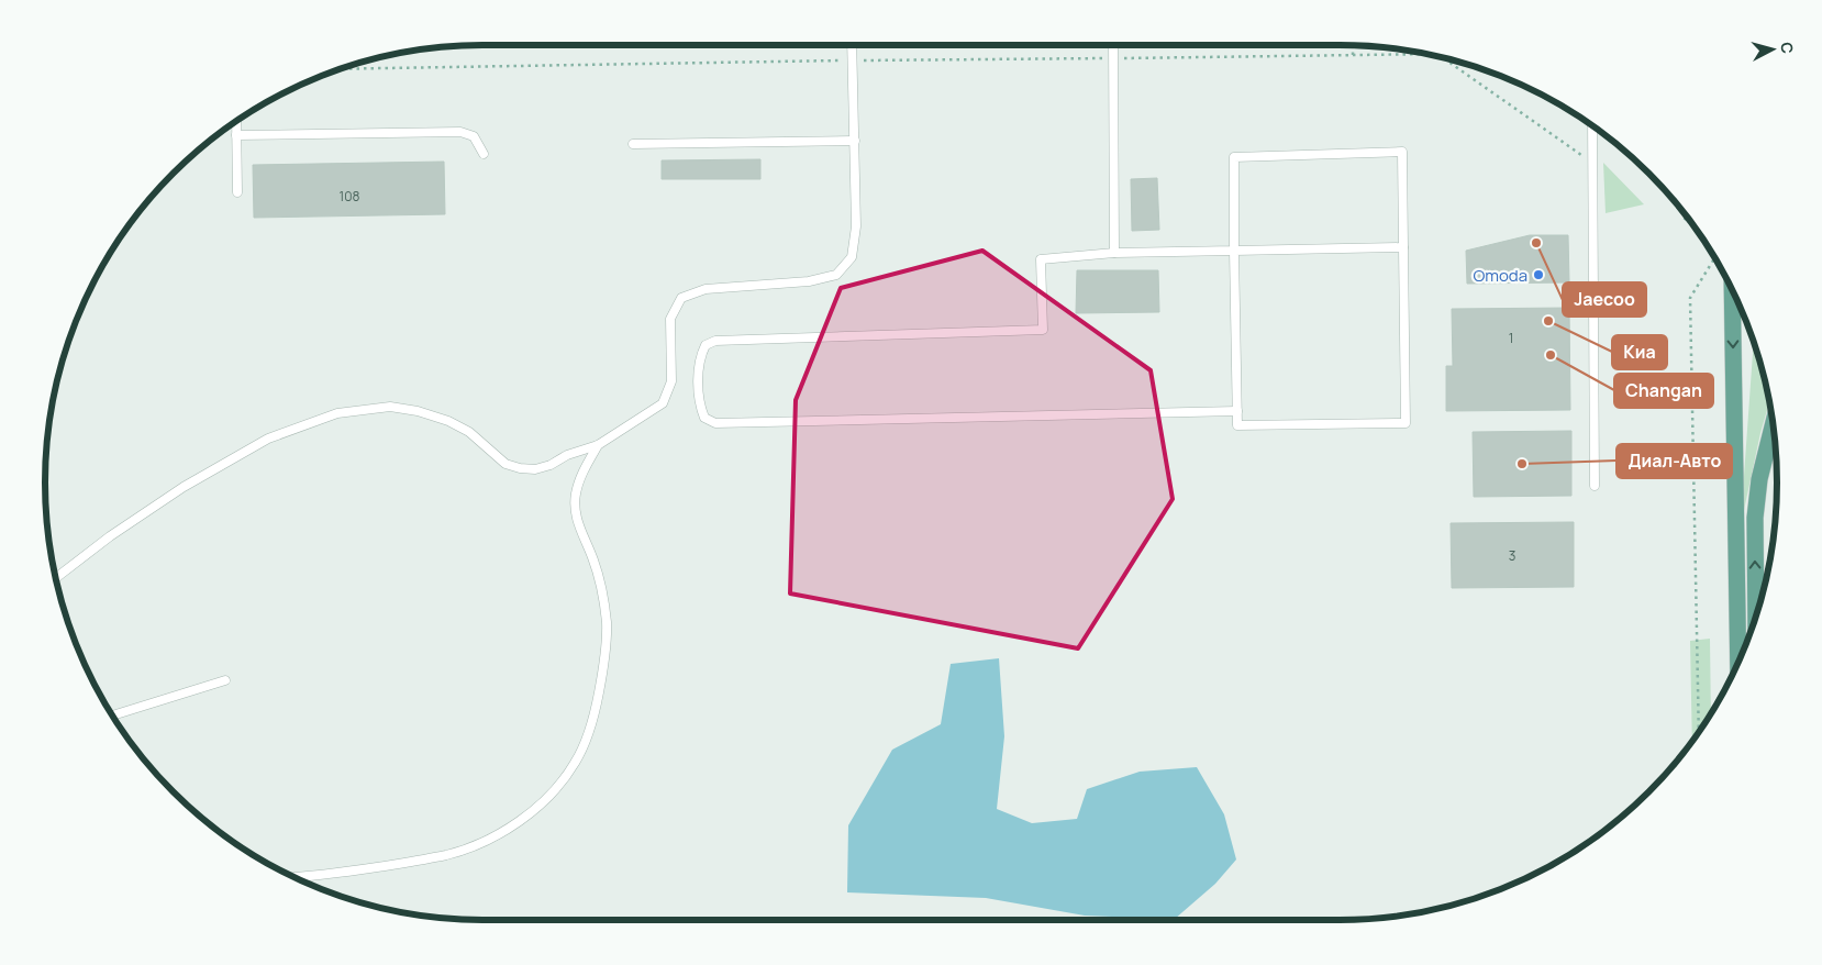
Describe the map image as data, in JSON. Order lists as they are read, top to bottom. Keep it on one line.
{"places":["Jaecoo","Omoda","Киа","Changan","Диал-Авто"],"house_numbers":["108","1","3"],"north":"right"}
